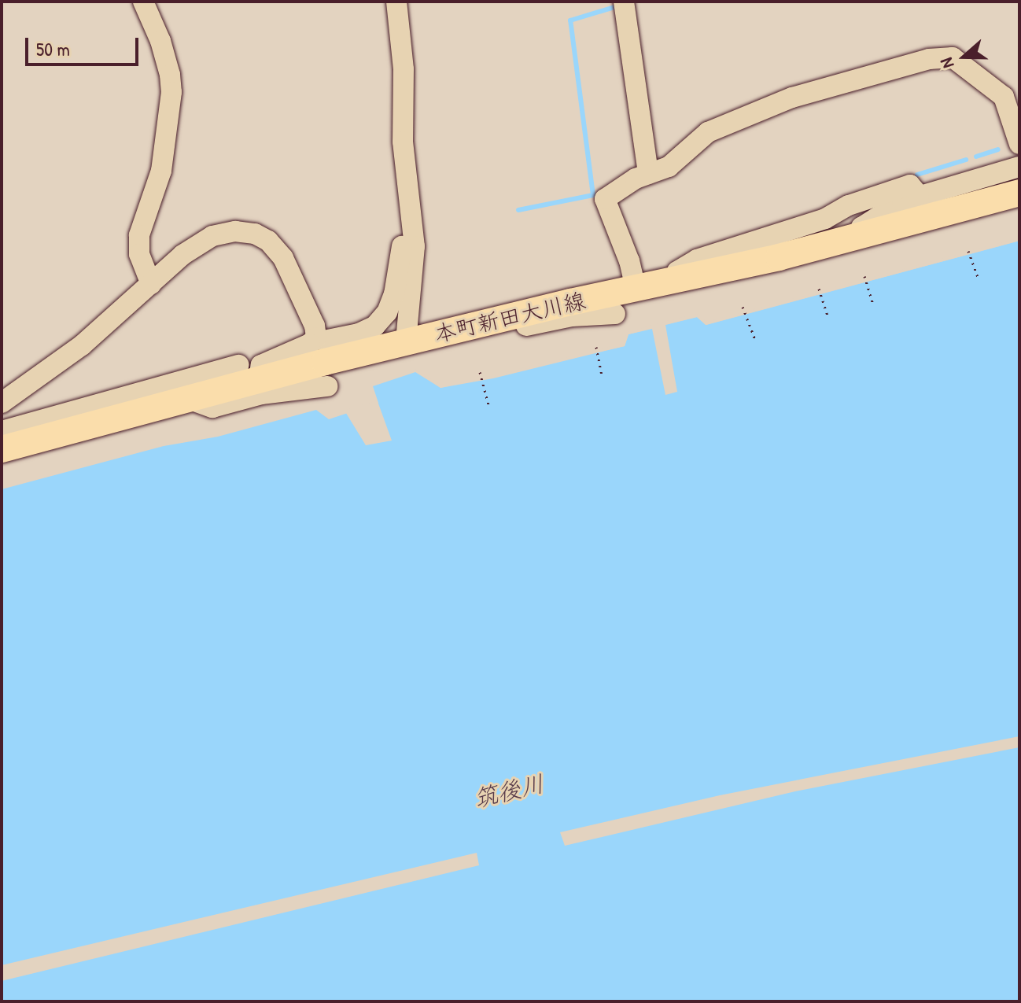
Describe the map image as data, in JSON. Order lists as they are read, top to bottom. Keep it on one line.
{"streets":{"main road":["本町新田大川線"]},"water":["筑後川"],"scale_bar":"50 m","north":"left"}
